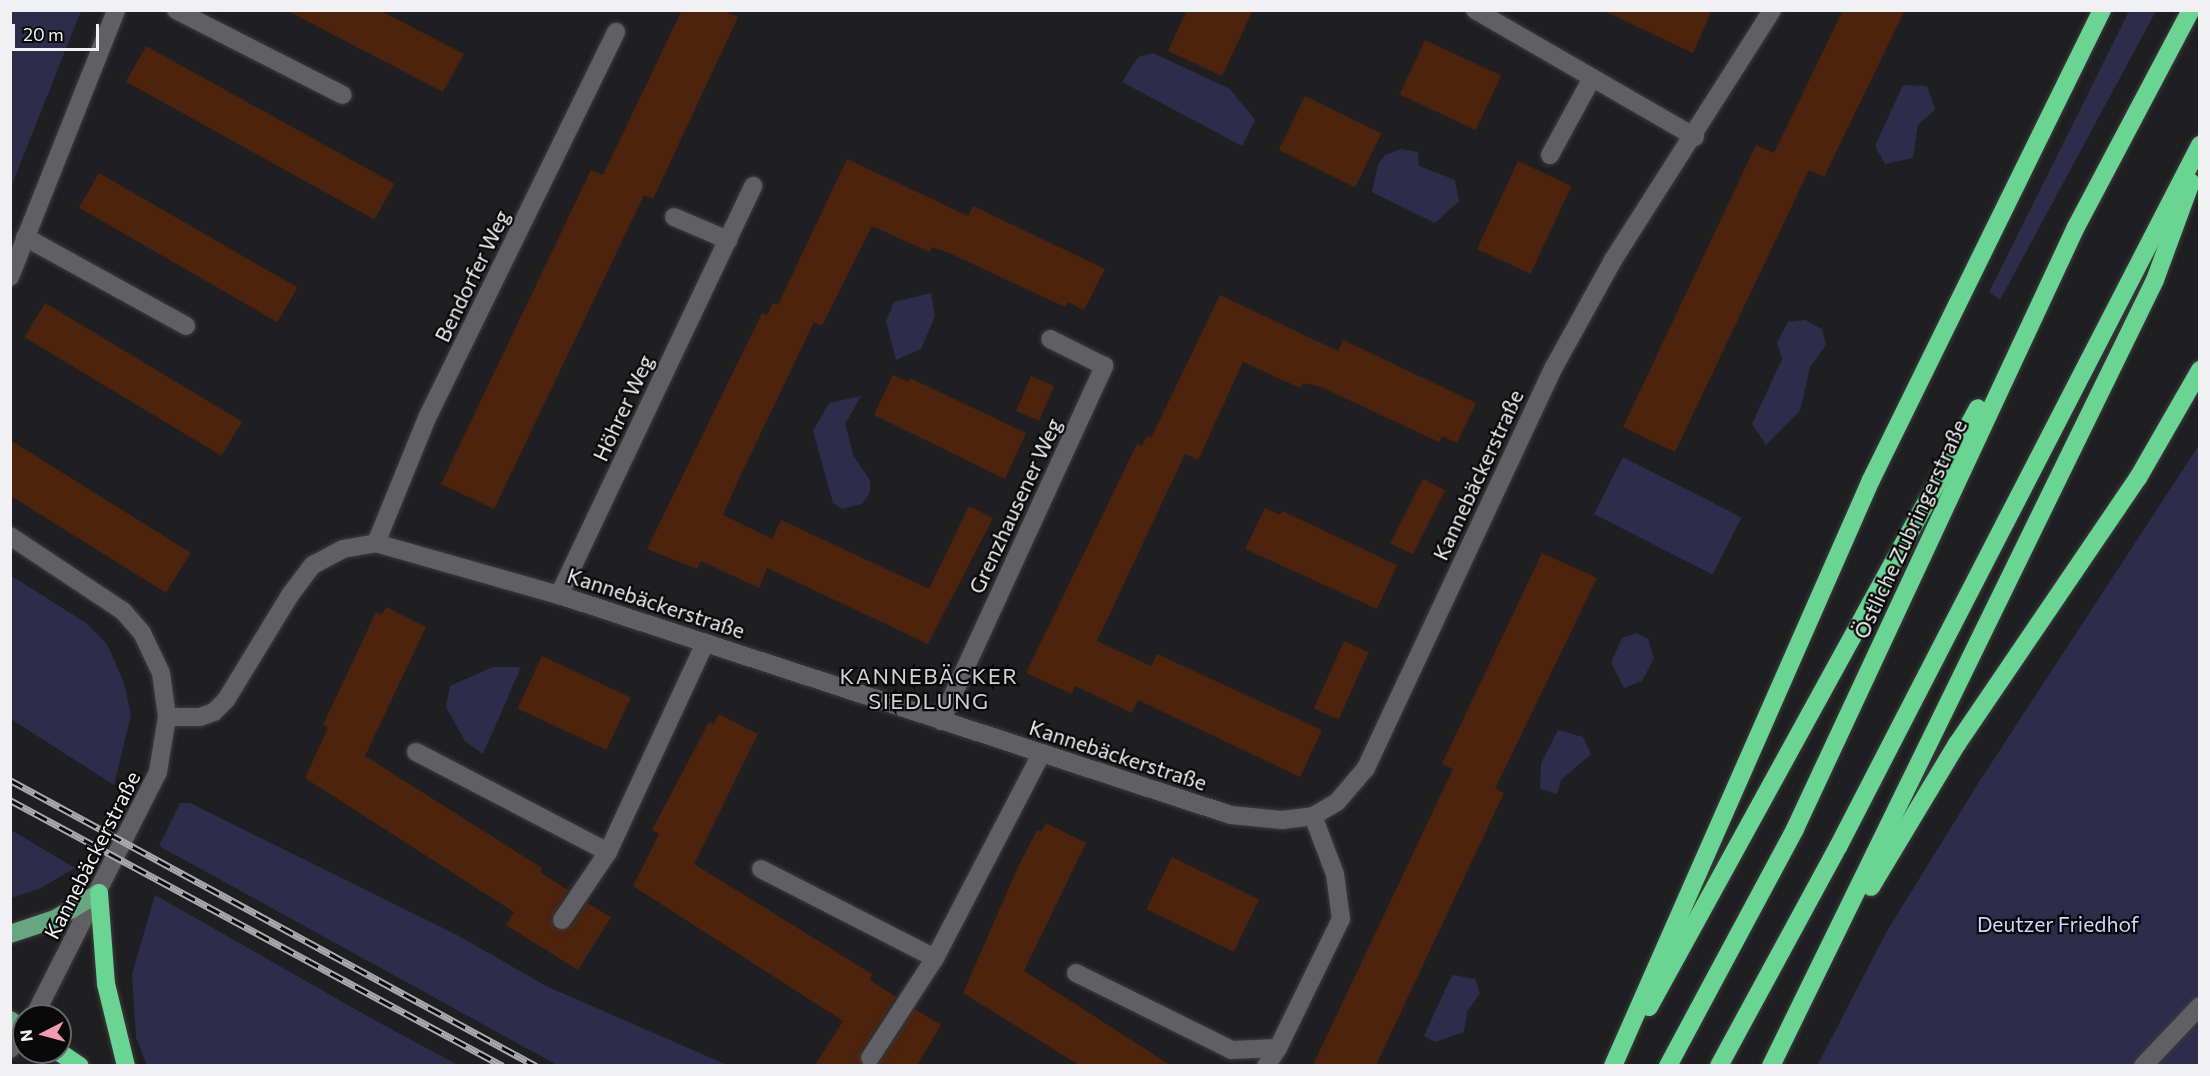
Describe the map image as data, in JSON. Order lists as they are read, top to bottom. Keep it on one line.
{"streets":{"highway":["Östliche Zubringerstraße"],"street":["Bendorfer Weg","Höhrer Weg","Kannebäckerstraße","Grenzhausener Weg"]},"crossings":[["Bendorfer Weg","Kannebäckerstraße"],["Höhrer Weg","Kannebäckerstraße"],["Kannebäckerstraße","Grenzhausener Weg"]],"districts":["KANNEBÄCKER SIEDLUNG"],"parks":["Deutzer Friedhof"],"scale_bar":"20 m","north":"left"}
